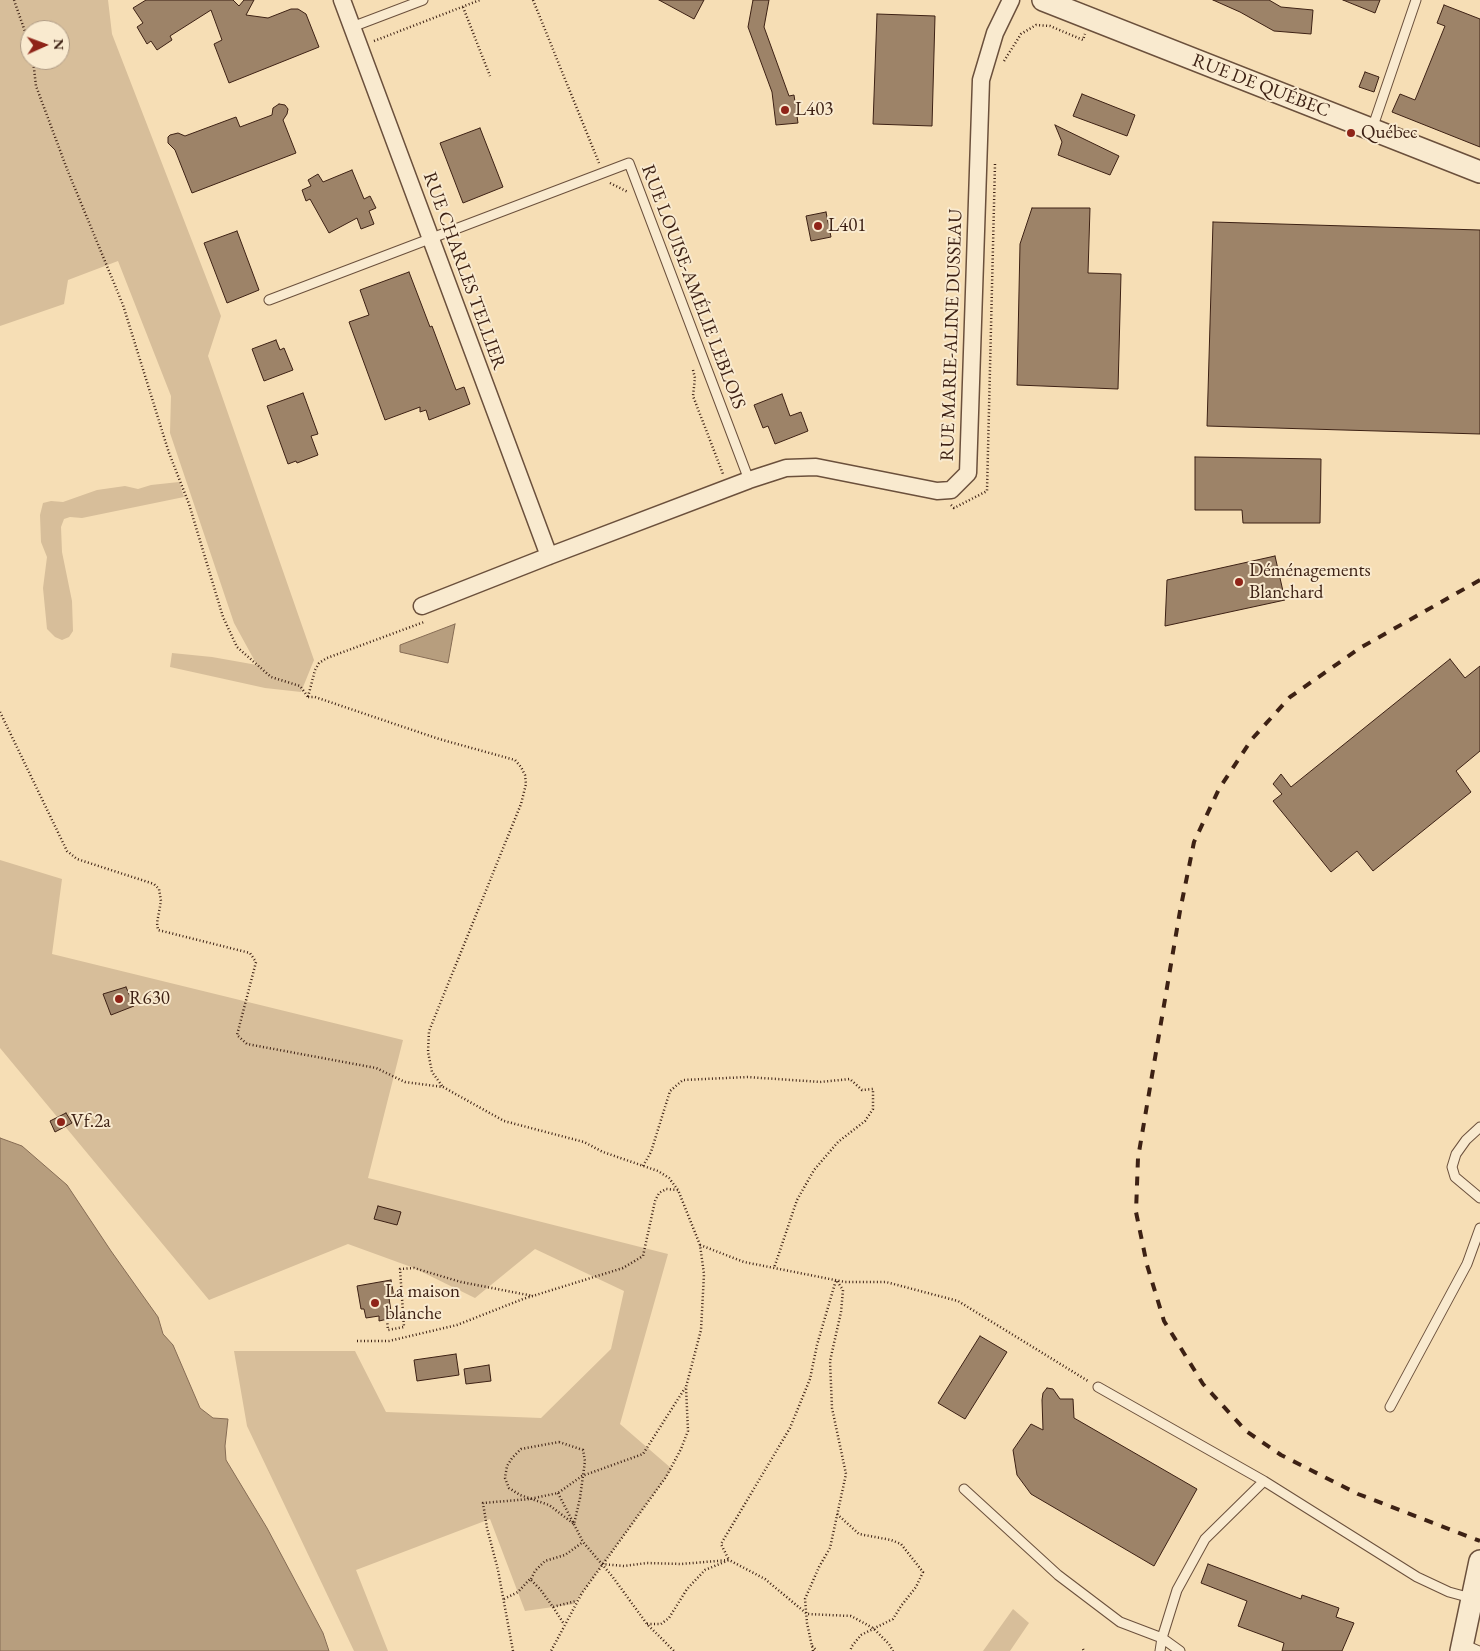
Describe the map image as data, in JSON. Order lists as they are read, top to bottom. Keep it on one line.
{"streets":{"street":["RUE DE QUÉBEC","RUE CHARLES TELLIER","RUE MARIE-ALINE DUSSEAU"],"lane":["RUE LOUISE-AMÉLIE LEBLOIS"]},"crossings":[["RUE CHARLES TELLIER","RUE LOUISE-AMÉLIE LEBLOIS"]],"places":["L403","Québec","L401","Déménagements Blanchard","R630","Vf.2a","La maison blanche"],"north":"right"}
